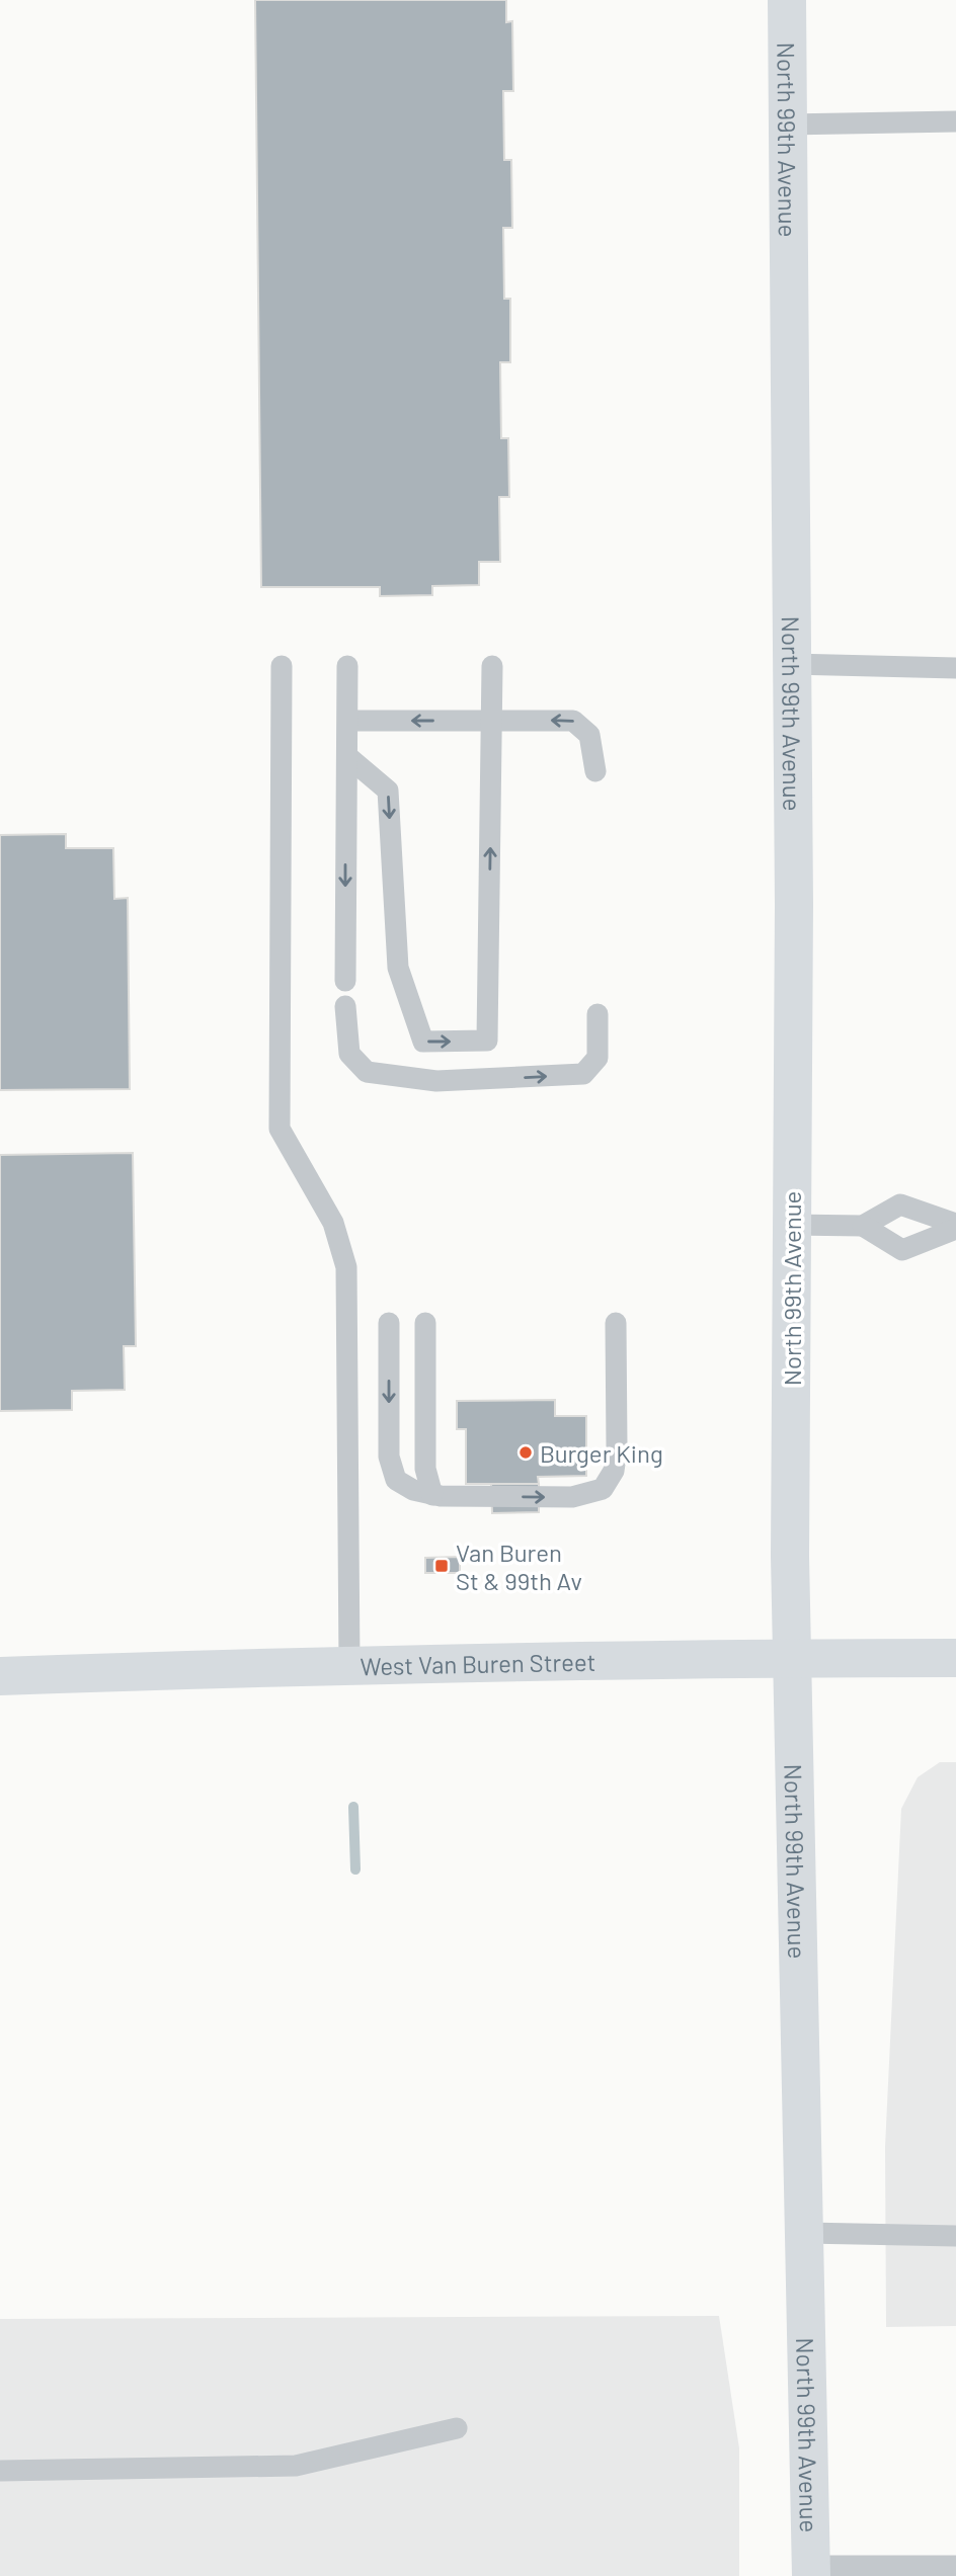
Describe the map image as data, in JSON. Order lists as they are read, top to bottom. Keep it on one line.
{"streets":{"main road":["North 99th Avenue","West Van Buren Street"]},"crossings":[["North 99th Avenue","West Van Buren Street"]],"places":{"other":["Burger King"],"transit":["Van Buren St & 99th Av"]}}
